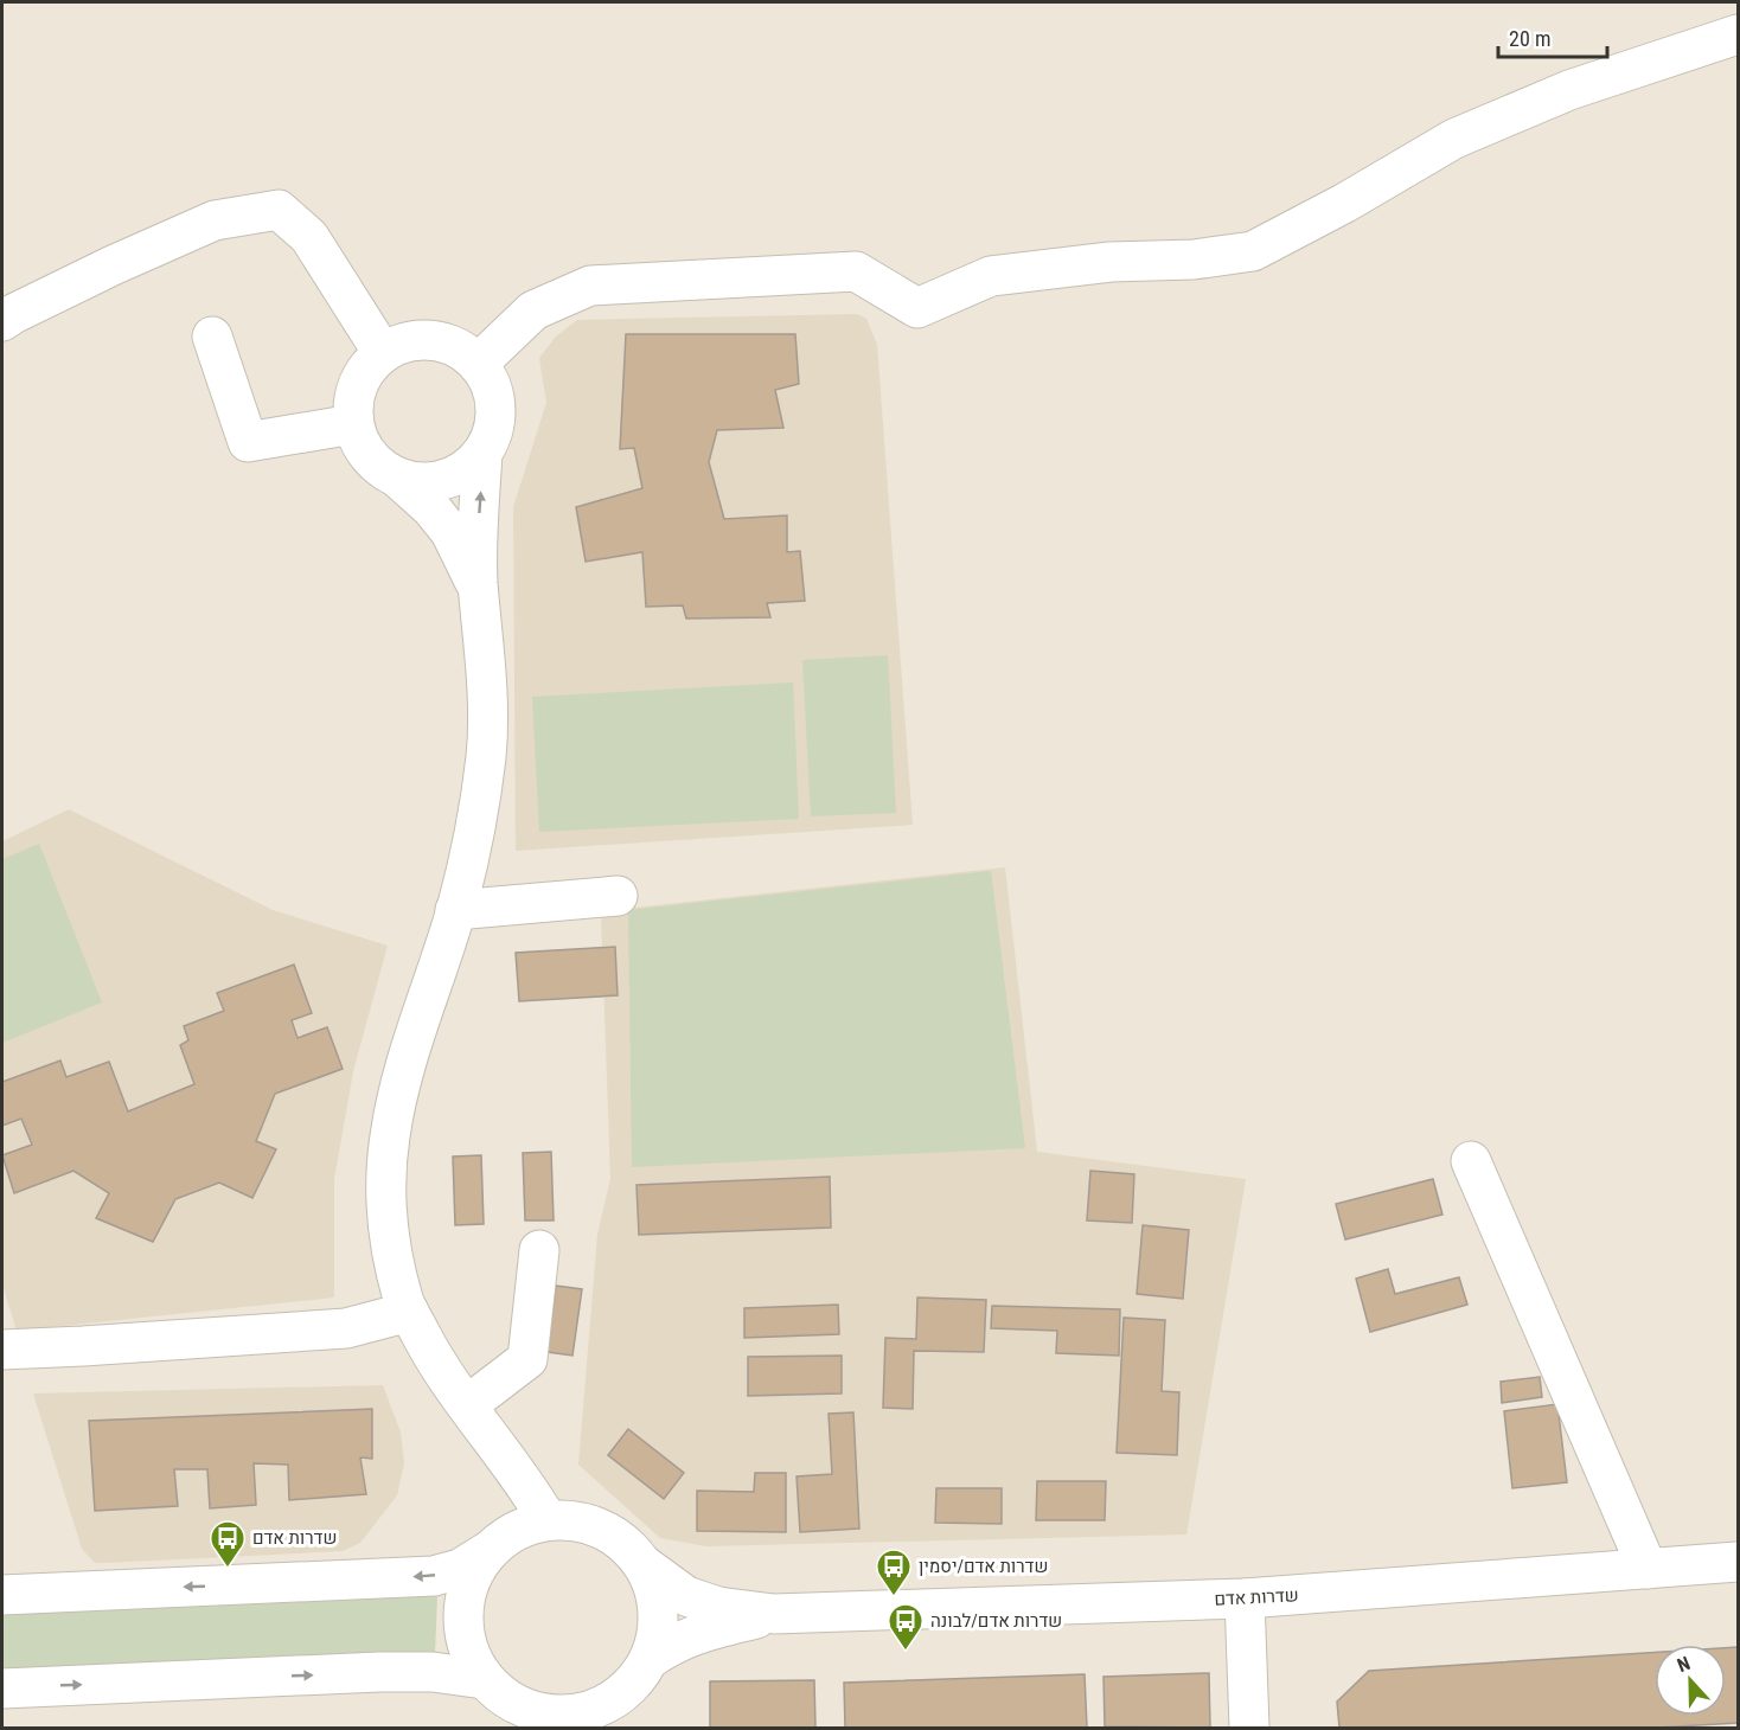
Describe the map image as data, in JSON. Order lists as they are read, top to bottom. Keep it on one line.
{"streets":{"street":["שדרות אדם"]},"places":{"bus stop":["שדרות אדם","שדרות אדם/יסמין","שדרות אדם/לבונה"]},"scale_bar":"20 m","north":"top"}
